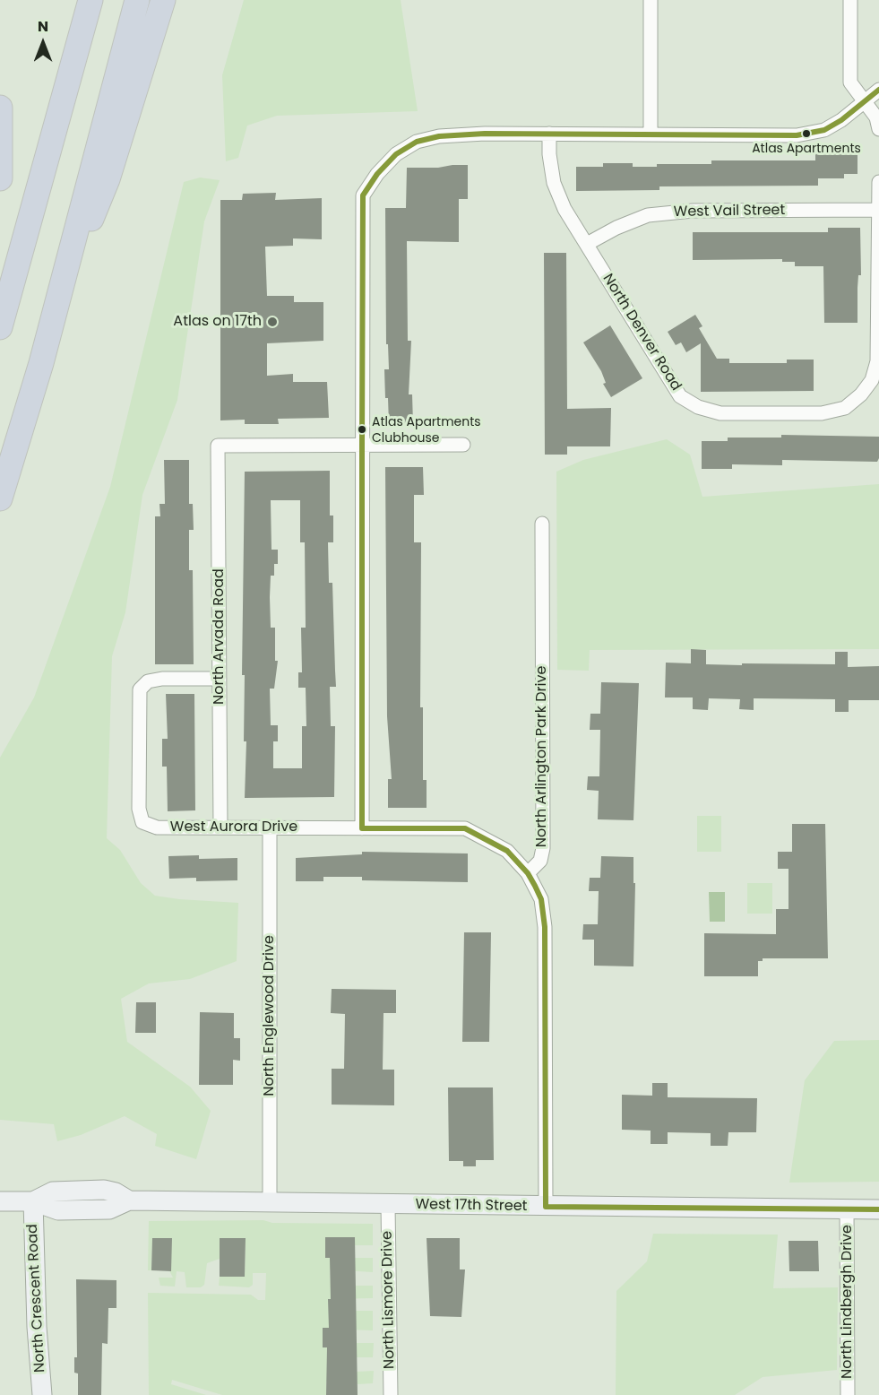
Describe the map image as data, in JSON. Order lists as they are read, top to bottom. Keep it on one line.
{"streets":{"main road":["West 17th Street","North Crescent Road"],"street":["West Vail Street","North Denver Road","North Arvada Road","North Arlington Park Drive","West Aurora Drive","North Englewood Drive","North Lismore Drive","North Lindbergh Drive"]},"crossings":[["West Vail Street","North Denver Road"],["North Arvada Road","West Aurora Drive"],["North Arlington Park Drive","West Aurora Drive"],["West Aurora Drive","North Englewood Drive"],["North Englewood Drive","West 17th Street"],["West 17th Street","North Crescent Road"],["West 17th Street","North Lismore Drive"],["West 17th Street","North Lindbergh Drive"]],"places":["Atlas Apartments","Atlas on 17th","Atlas Apartments Clubhouse"],"north":"top"}
